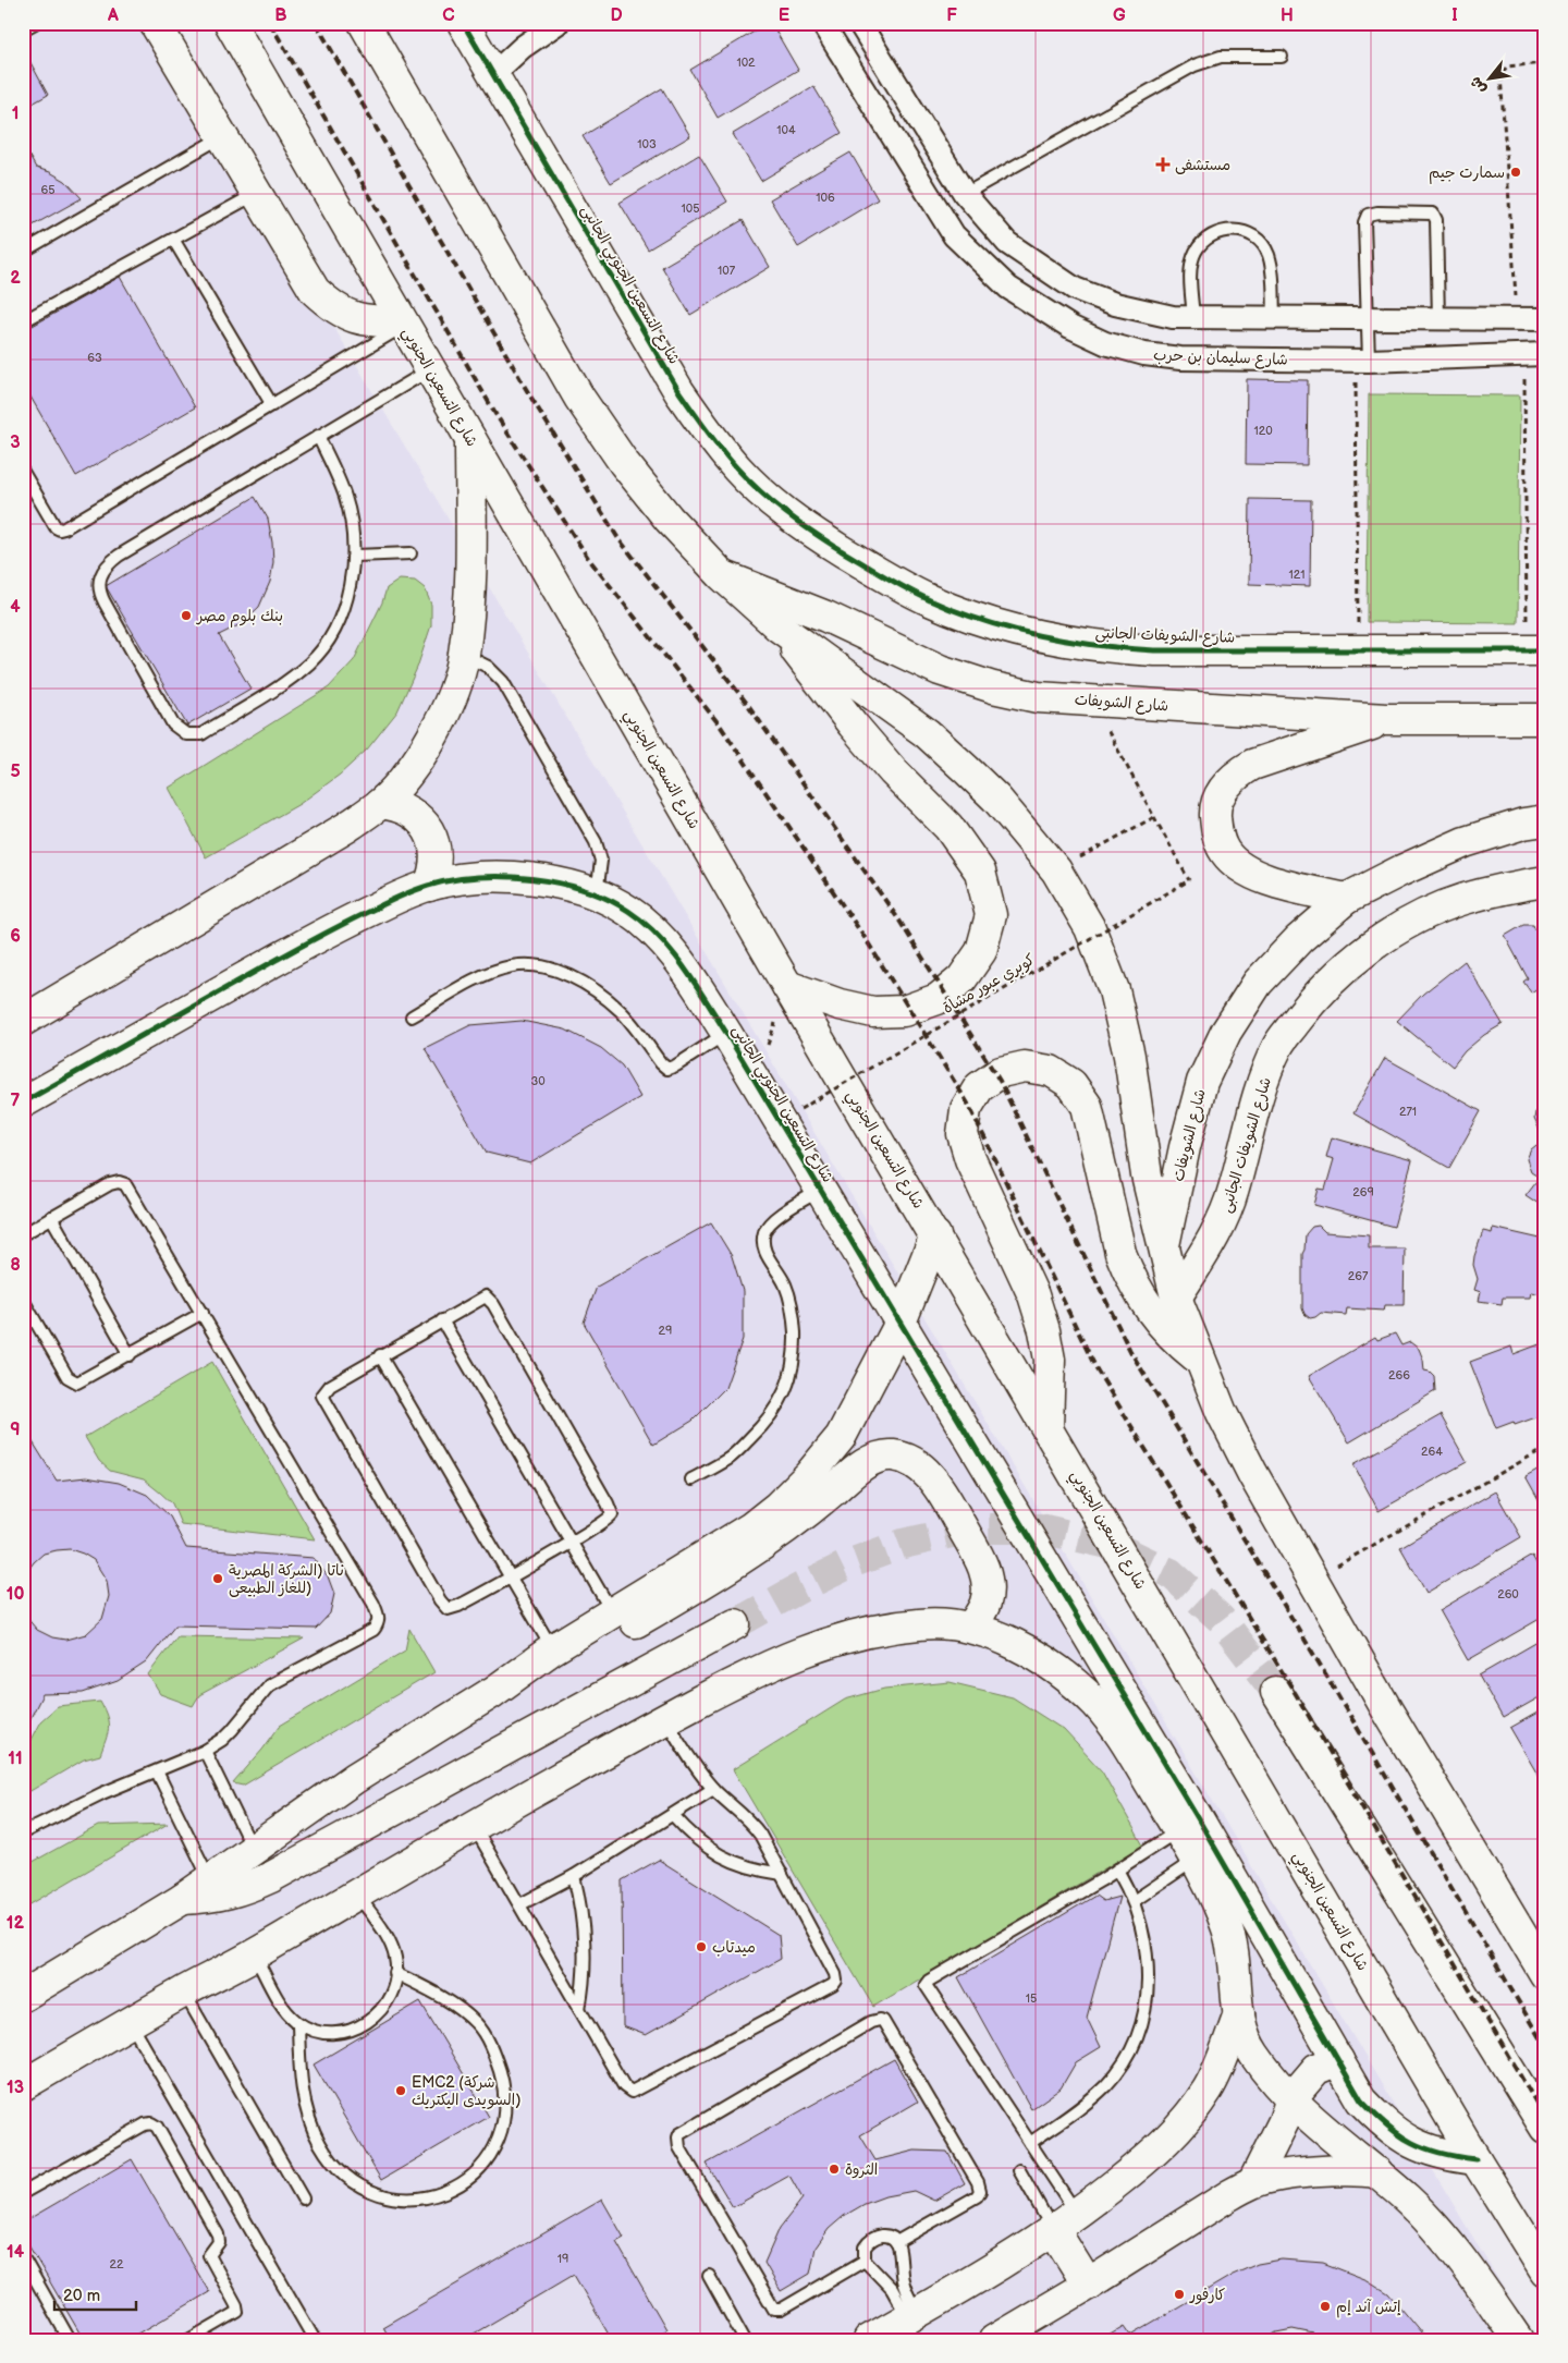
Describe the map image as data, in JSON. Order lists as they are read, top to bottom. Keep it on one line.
{"streets":{"main road":["شارع التسعين الجنوبي الجانبى","شارع التسعين الجنوبي","شارع الشويفات الجانبى","شارع الشويفات"],"street":["شارع سليمان بن حرب"],"path":["كوبري عبور مشاة"]},"crossings":[["شارع التسعين الجنوبي الجانبى","شارع الشويفات الجانبى"]],"places":{"health":["مستشفى"],"other":["سمارت جيم","بنك بلوم مصر","ناتا (الشركة المصرية للغاز الطبيعى)","ميدتاب","EMC2 (شركة السويدى اليكتريك)","الثروة","كارفور","إتش آند إم"]},"house_numbers":["102","104","103","65","106","105","107","63","120","121","30","271","269","267","29","266","264","260","15","19","22"],"scale_bar":"20 m","north":"bottom left","grid":{"columns":["A","B","C","D","E","F","G","H","I"],"rows":["1","2","3","4","5","6","7","8","9","10","11","12","13","14"]}}
